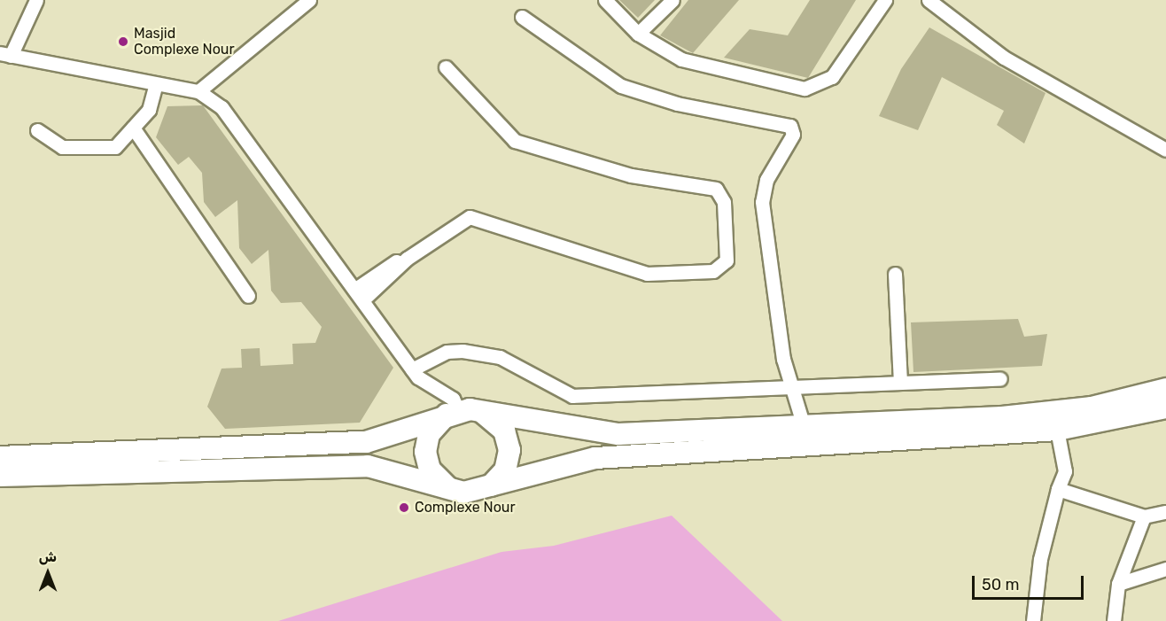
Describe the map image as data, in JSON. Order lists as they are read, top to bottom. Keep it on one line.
{"places":["Masjid Complexe Nour","Complexe Nour"],"scale_bar":"50 m","north":"top"}
